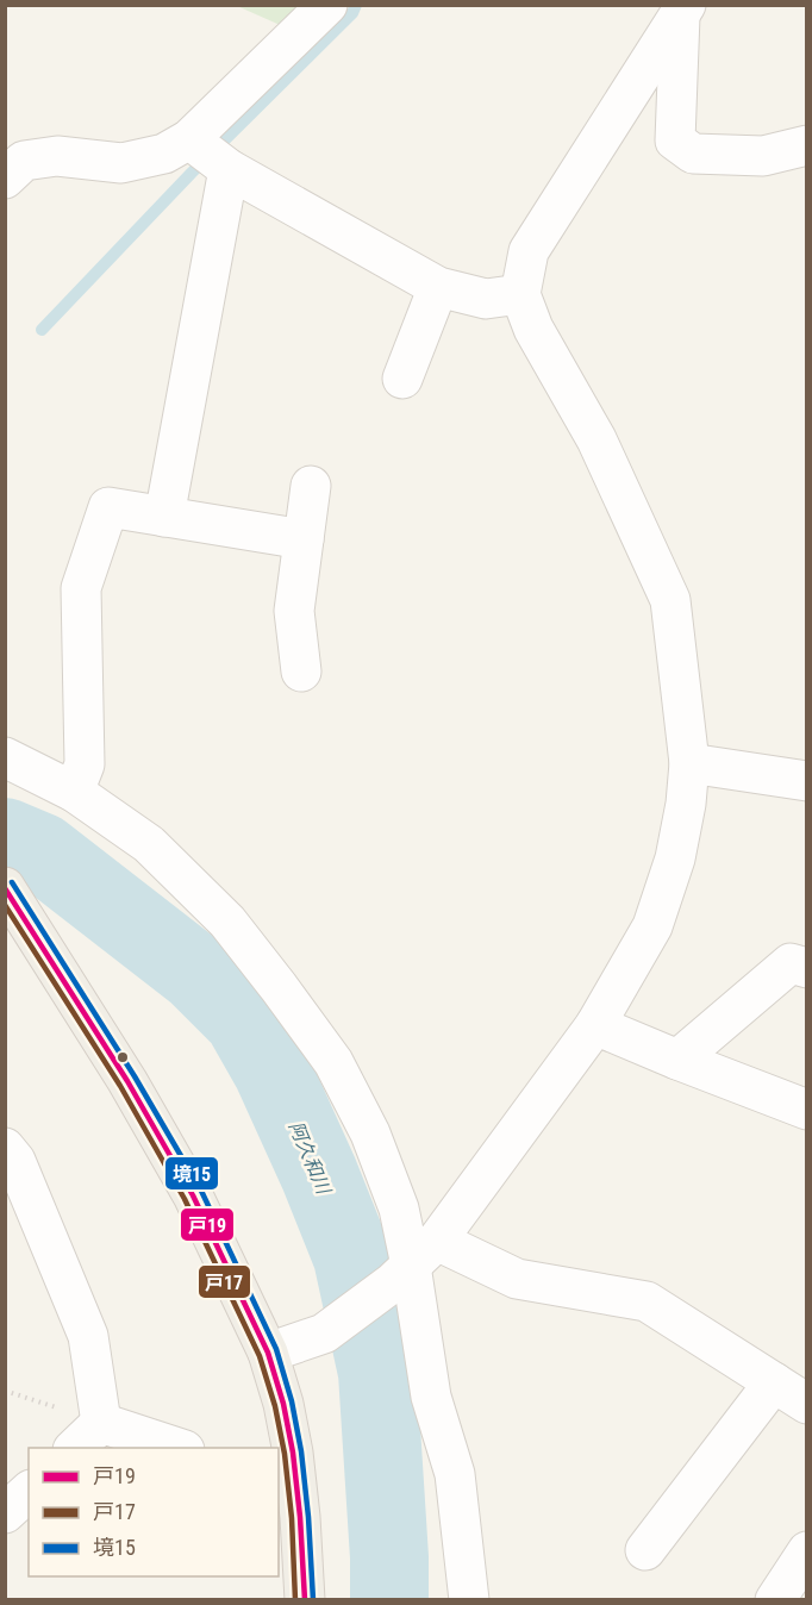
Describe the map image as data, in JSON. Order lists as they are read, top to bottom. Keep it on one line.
{"water":["阿久和川"],"lines":["transit line 境15","transit line 戸19","transit line 戸17"],"legend":["戸19","戸17","境15"]}
